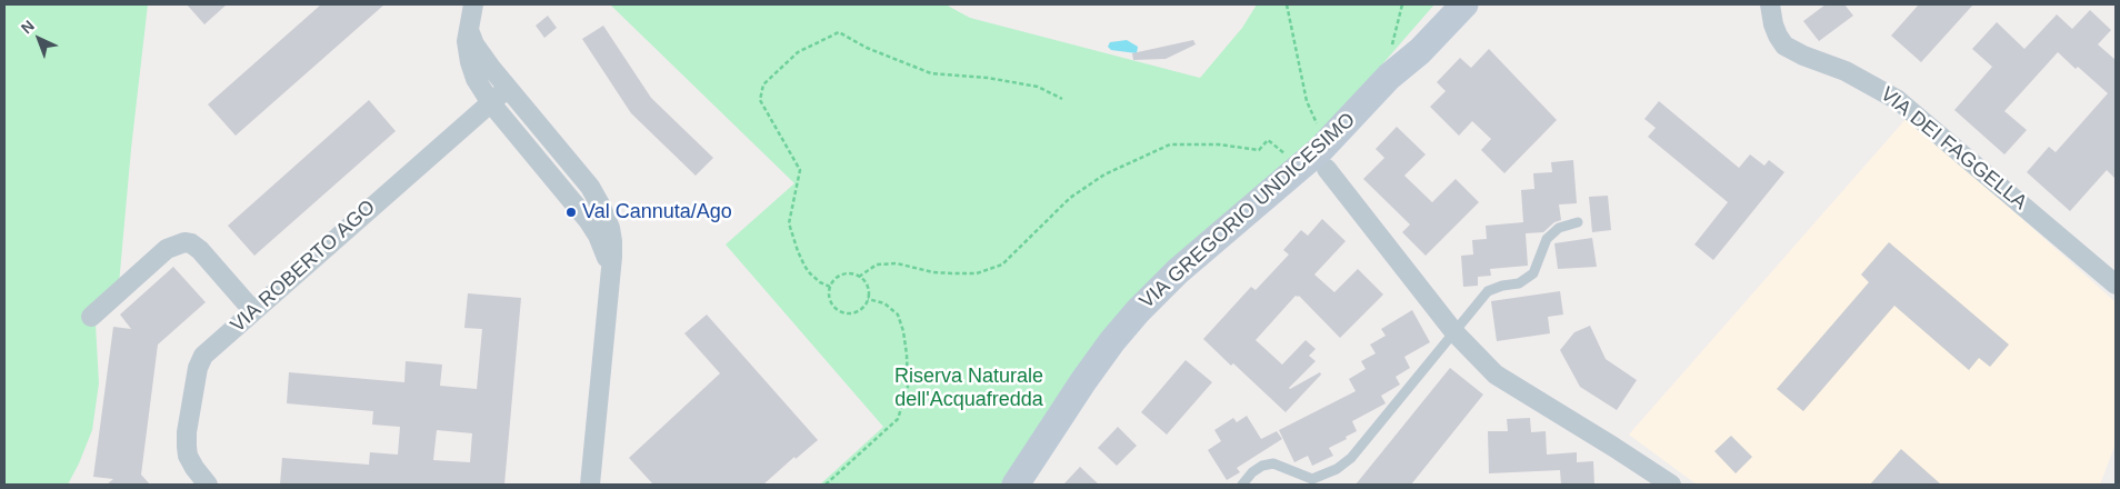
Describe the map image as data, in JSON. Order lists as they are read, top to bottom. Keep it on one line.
{"streets":{"street":["VIA DEI FAGGELLA","VIA GREGORIO UNDICESIMO","VIA ROBERTO AGO"]},"parks":["Riserva Naturale dell'Acquafredda"],"places":["Val Cannuta/Ago"],"north":"top left"}
